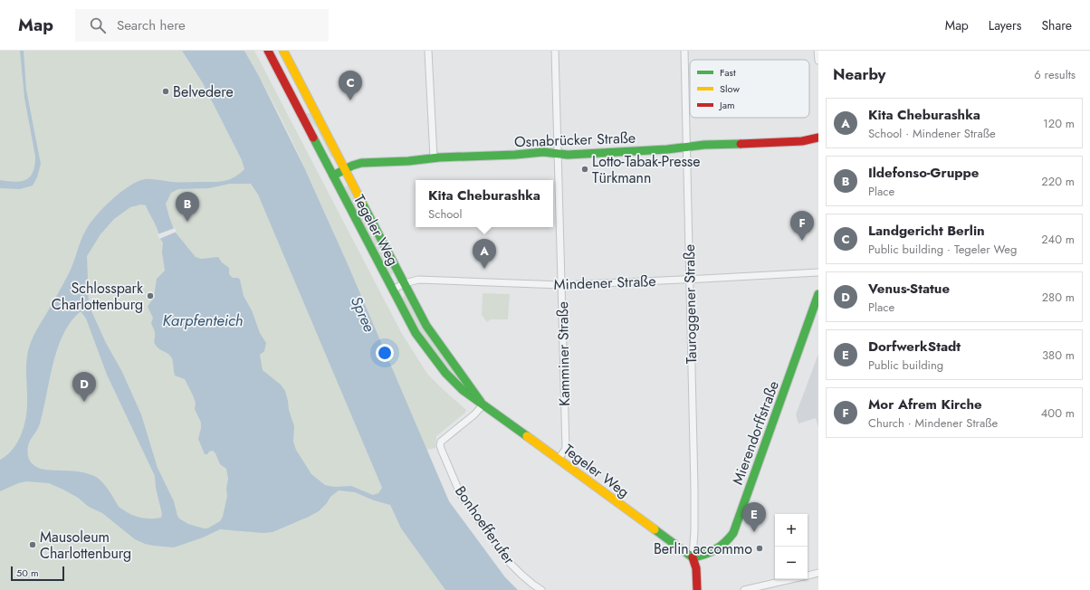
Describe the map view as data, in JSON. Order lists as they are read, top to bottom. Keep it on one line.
{"streets":{"main road":["Osnabrücker Straße","Tegeler Weg","Mierendorffstraße"],"street":["Mindener Straße","Tauroggener Straße","Kamminer Straße","Bonhoefferufer"]},"crossings":[["Osnabrücker Straße","Tegeler Weg"],["Osnabrücker Straße","Tauroggener Straße"],["Osnabrücker Straße","Kamminer Straße"],["Tegeler Weg","Mindener Straße"],["Tegeler Weg","Tauroggener Straße"],["Tegeler Weg","Kamminer Straße"],["Tegeler Weg","Mierendorffstraße"],["Tegeler Weg","Bonhoefferufer"],["Mindener Straße","Tauroggener Straße"],["Mindener Straße","Kamminer Straße"],["Tauroggener Straße","Mierendorffstraße"]],"water":["Spree","Karpfenteich"],"places":["Belvedere","Lotto-Tabak-Presse Türkmann","Schlosspark Charlottenburg","Mausoleum Charlottenburg","Berlin accommo"],"legend":["Fast","Slow","Jam"],"scale_bar":"50 m","page":{"header":"Map","search":"Search here","nav":["Map","Layers","Share"],"heading":["Nearby","6 results"],"pins":["C","B","F","A","D","E"],"list":[{"mark":"A","name":"Kita Cheburashka","note":"School · Mindener Straße","value":"120 m"},{"mark":"B","name":"Ildefonso-Gruppe","note":"Place","value":"220 m"},{"mark":"C","name":"Landgericht Berlin","note":"Public building · Tegeler Weg","value":"240 m"},{"mark":"D","name":"Venus-Statue","note":"Place","value":"280 m"},{"mark":"E","name":"DorfwerkStadt","note":"Public building","value":"380 m"},{"mark":"F","name":"Mor Afrem Kirche","note":"Church · Mindener Straße","value":"400 m"}],"popup":["Kita Cheburashka","School"],"map_buttons":["+","−"],"scale":"50 m"}}
